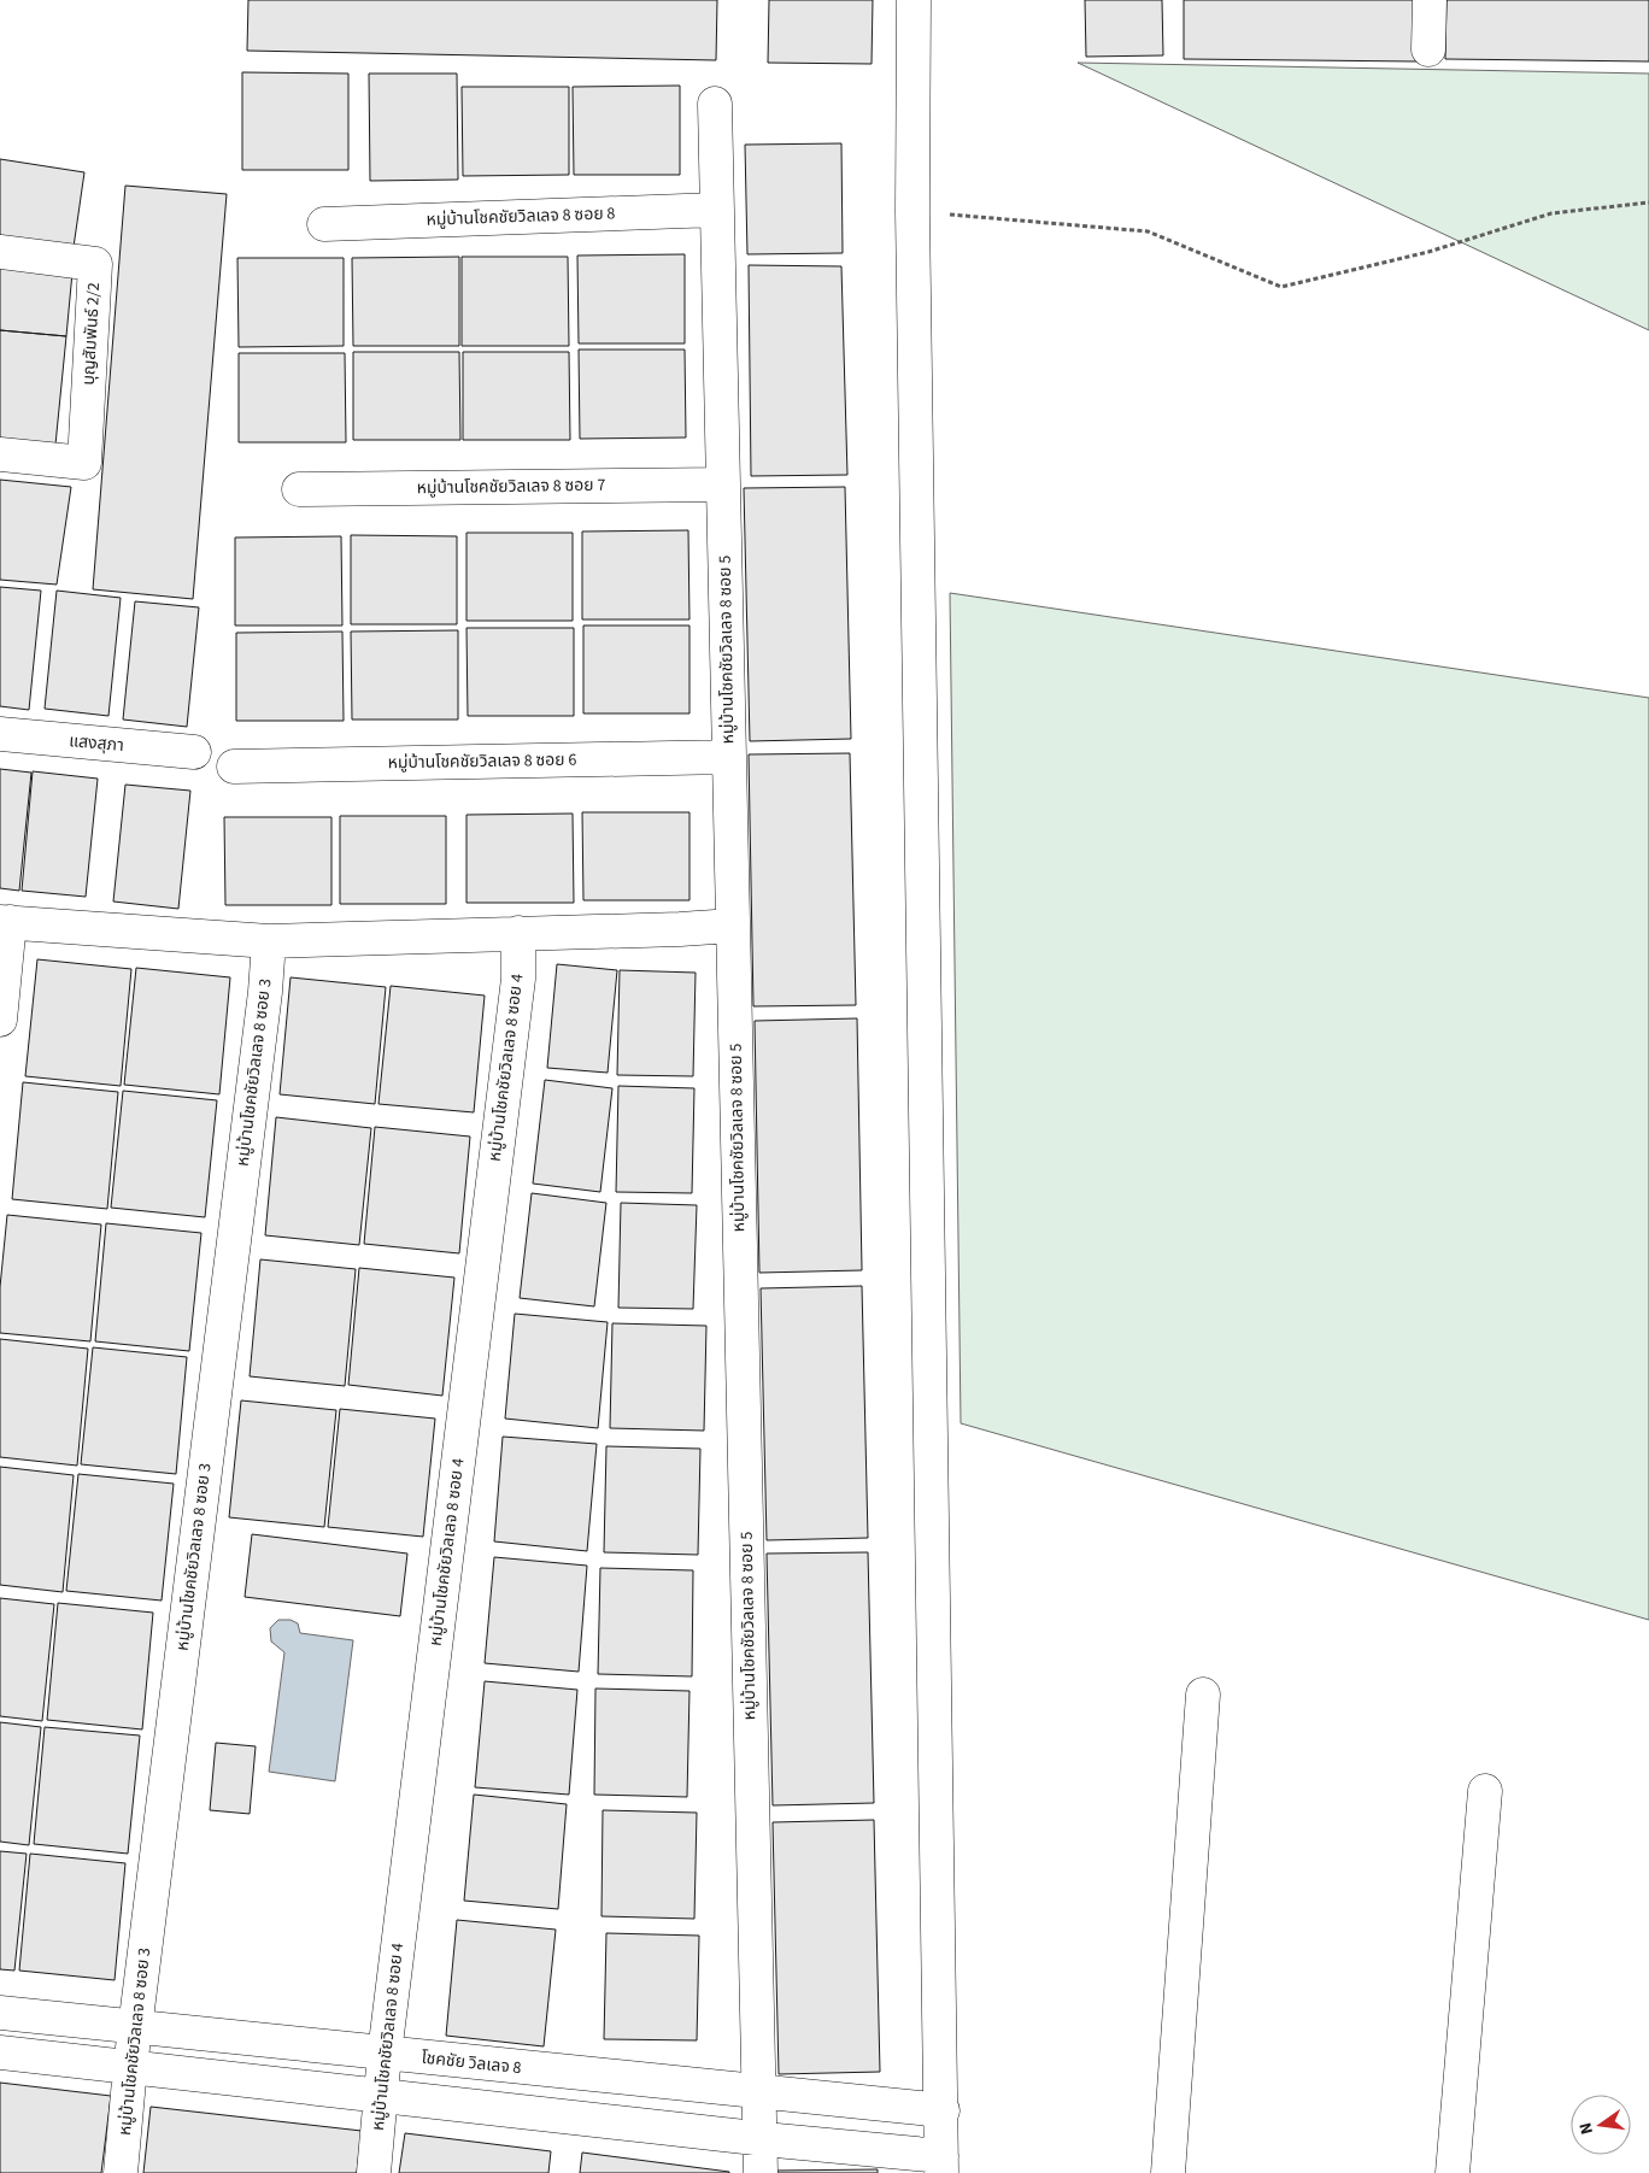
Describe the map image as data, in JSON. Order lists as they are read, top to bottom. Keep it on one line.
{"streets":{"street":["หมู่บ้านโชคชัยวิลเลจ 8 ซอย 8","บุญสัมพันธ์ 2/2","หมู่บ้านโชคชัยวิลเลจ 8 ซอย 7","หมู่บ้านโชคชัยวิลเลจ 8 ซอย 5","แสงสุภา","หมู่บ้านโชคชัยวิลเลจ 8 ซอย 6","หมู่บ้านโชคชัยวิลเลจ 8 ซอย 4","หมู่บ้านโชคชัยวิลเลจ 8 ซอย 3","โชคชัย วิลเลจ 8"]},"crossings":[["หมู่บ้านโชคชัยวิลเลจ 8 ซอย 8","หมู่บ้านโชคชัยวิลเลจ 8 ซอย 5"],["หมู่บ้านโชคชัยวิลเลจ 8 ซอย 7","หมู่บ้านโชคชัยวิลเลจ 8 ซอย 5"],["หมู่บ้านโชคชัยวิลเลจ 8 ซอย 5","หมู่บ้านโชคชัยวิลเลจ 8 ซอย 6"],["หมู่บ้านโชคชัยวิลเลจ 8 ซอย 5","โชคชัย วิลเลจ 8"],["หมู่บ้านโชคชัยวิลเลจ 8 ซอย 4","โชคชัย วิลเลจ 8"],["หมู่บ้านโชคชัยวิลเลจ 8 ซอย 3","โชคชัย วิลเลจ 8"]],"north":"left"}
